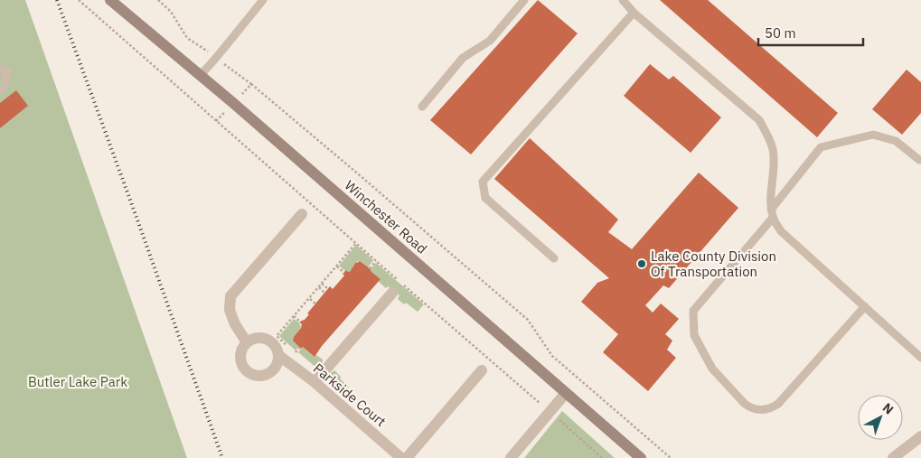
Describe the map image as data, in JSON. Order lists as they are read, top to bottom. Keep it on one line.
{"streets":{"main road":["Winchester Road"],"street":["Parkside Court"]},"parks":["Butler Lake Park"],"places":["Lake County Division Of Transportation"],"scale_bar":"50 m","north":"top right"}
